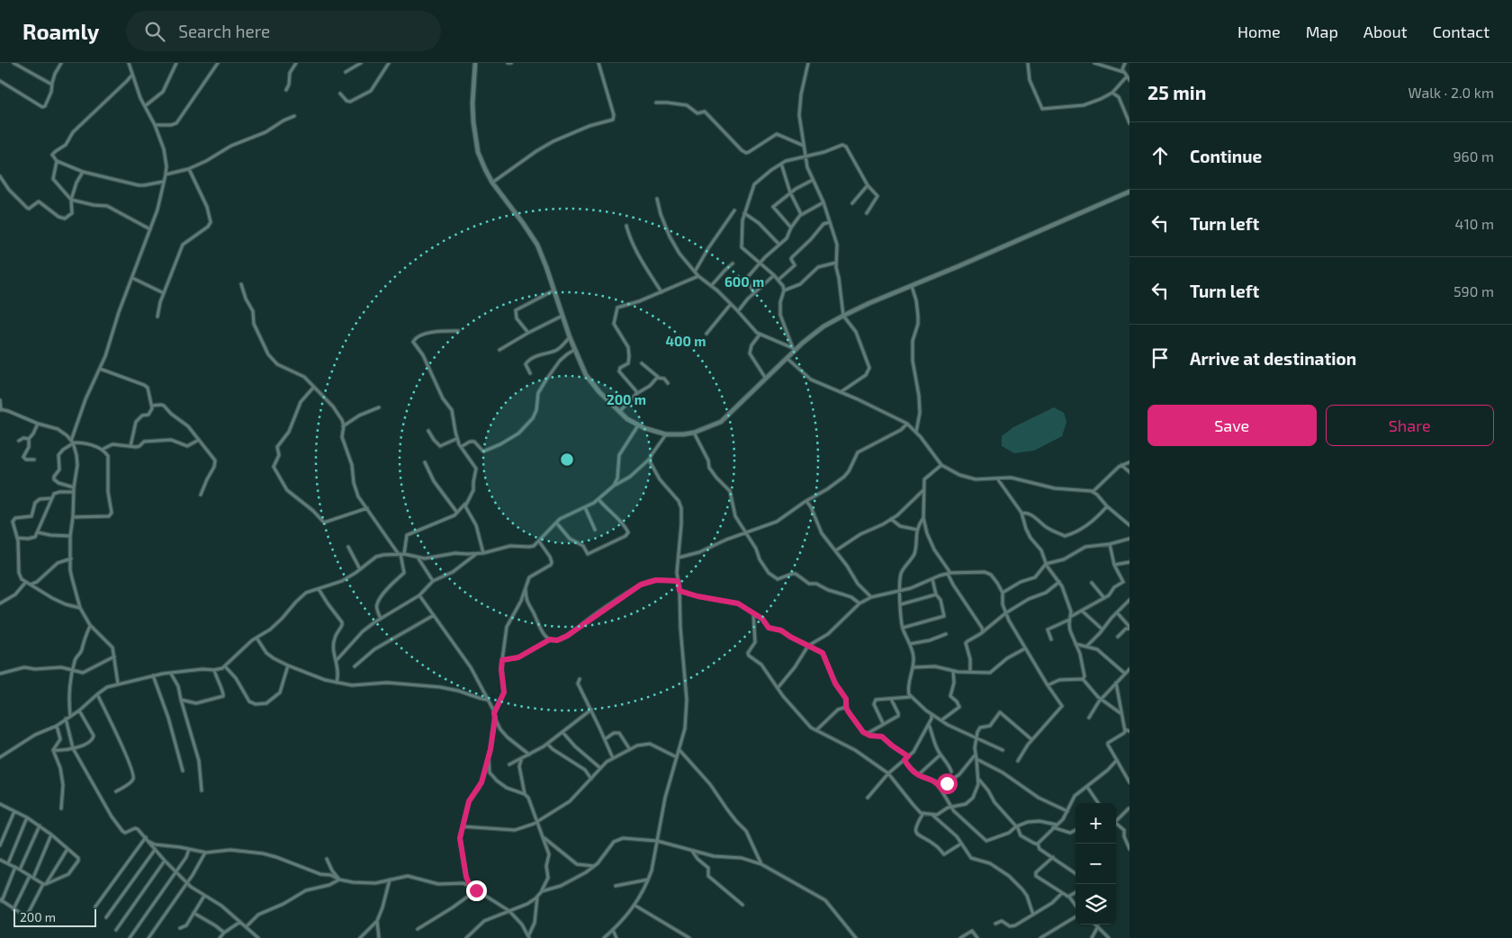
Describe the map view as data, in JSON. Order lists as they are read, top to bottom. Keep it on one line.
{"scale_bar":"200 m","page":{"header":"Roamly","search":"Search here","nav":["Home","Map","About","Contact"],"heading":["25 min","Walk · 2.0 km"],"list":[["Continue","960 m"],["Turn left","410 m"],["Turn left","590 m"],"Arrive at destination"],"buttons":["Save","Share"],"map_buttons":["+","−"],"scale":"200 m"},"rings":["600 m","400 m","200 m"]}
